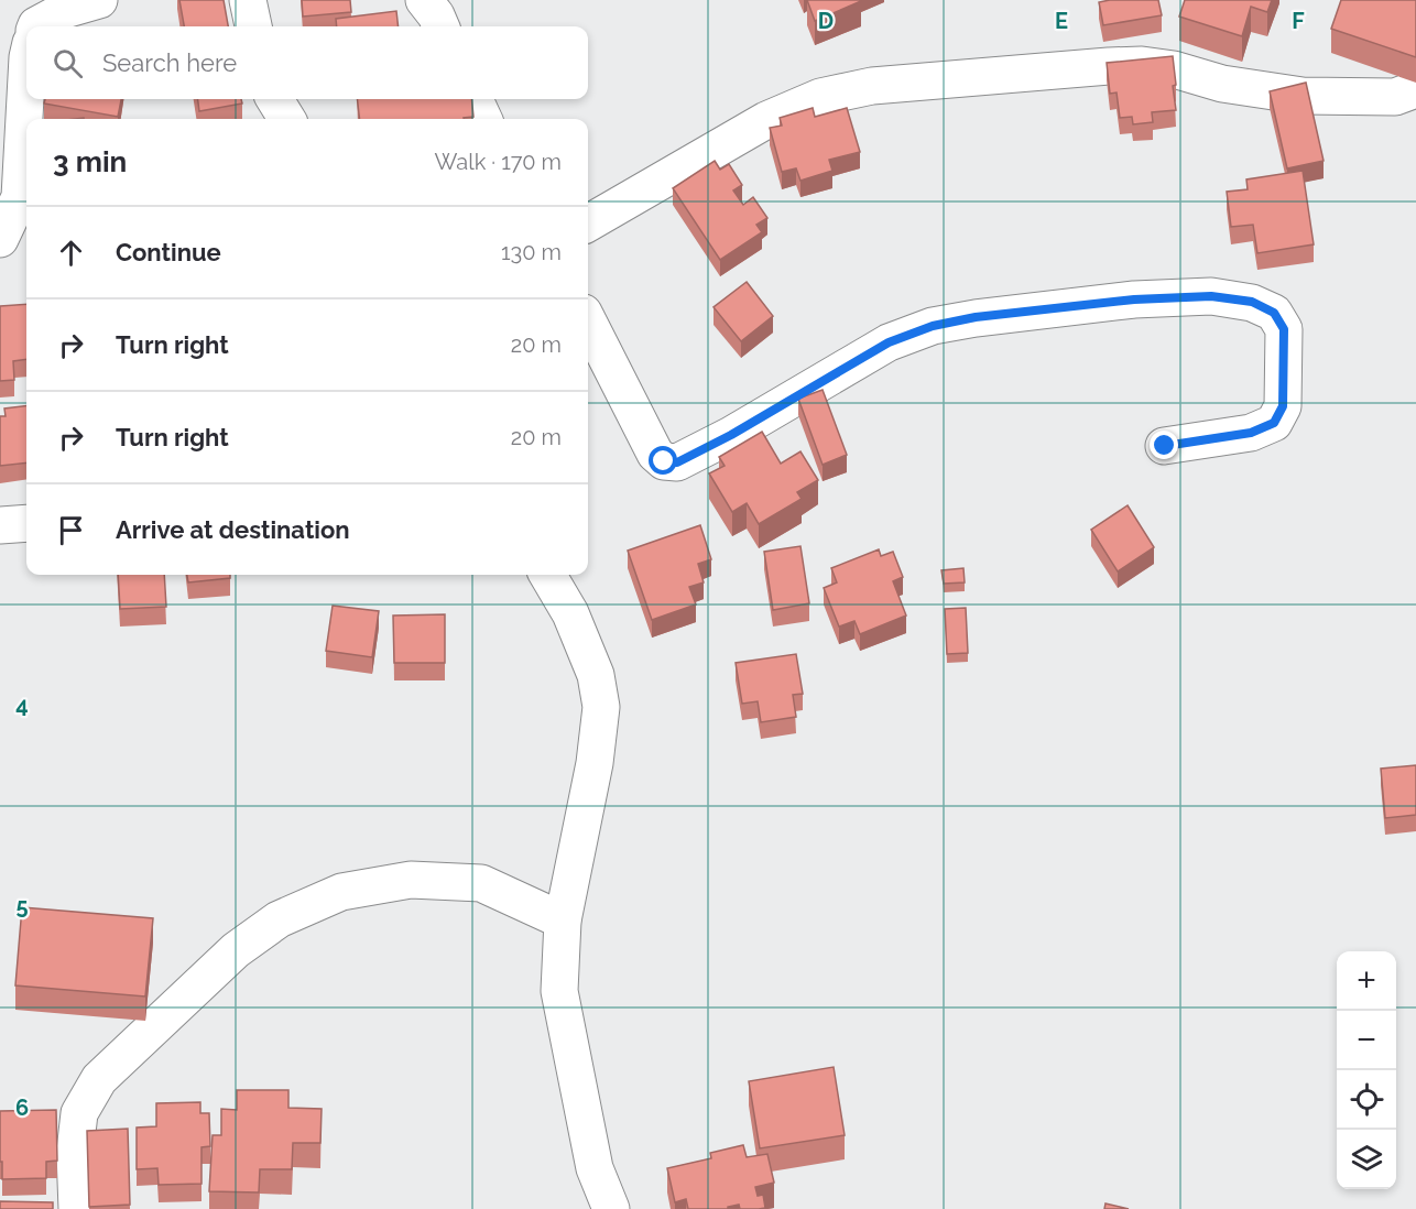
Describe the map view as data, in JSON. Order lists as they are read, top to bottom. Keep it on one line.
{"page":{"search":"Search here","heading":["3 min","Walk · 170 m"],"list":[["Continue","130 m"],["Turn right","20 m"],["Turn right","20 m"],"Arrive at destination"],"map_buttons":["+","−"]},"grid":{"columns":["D","E","F"],"rows":["4","5","6"]}}
